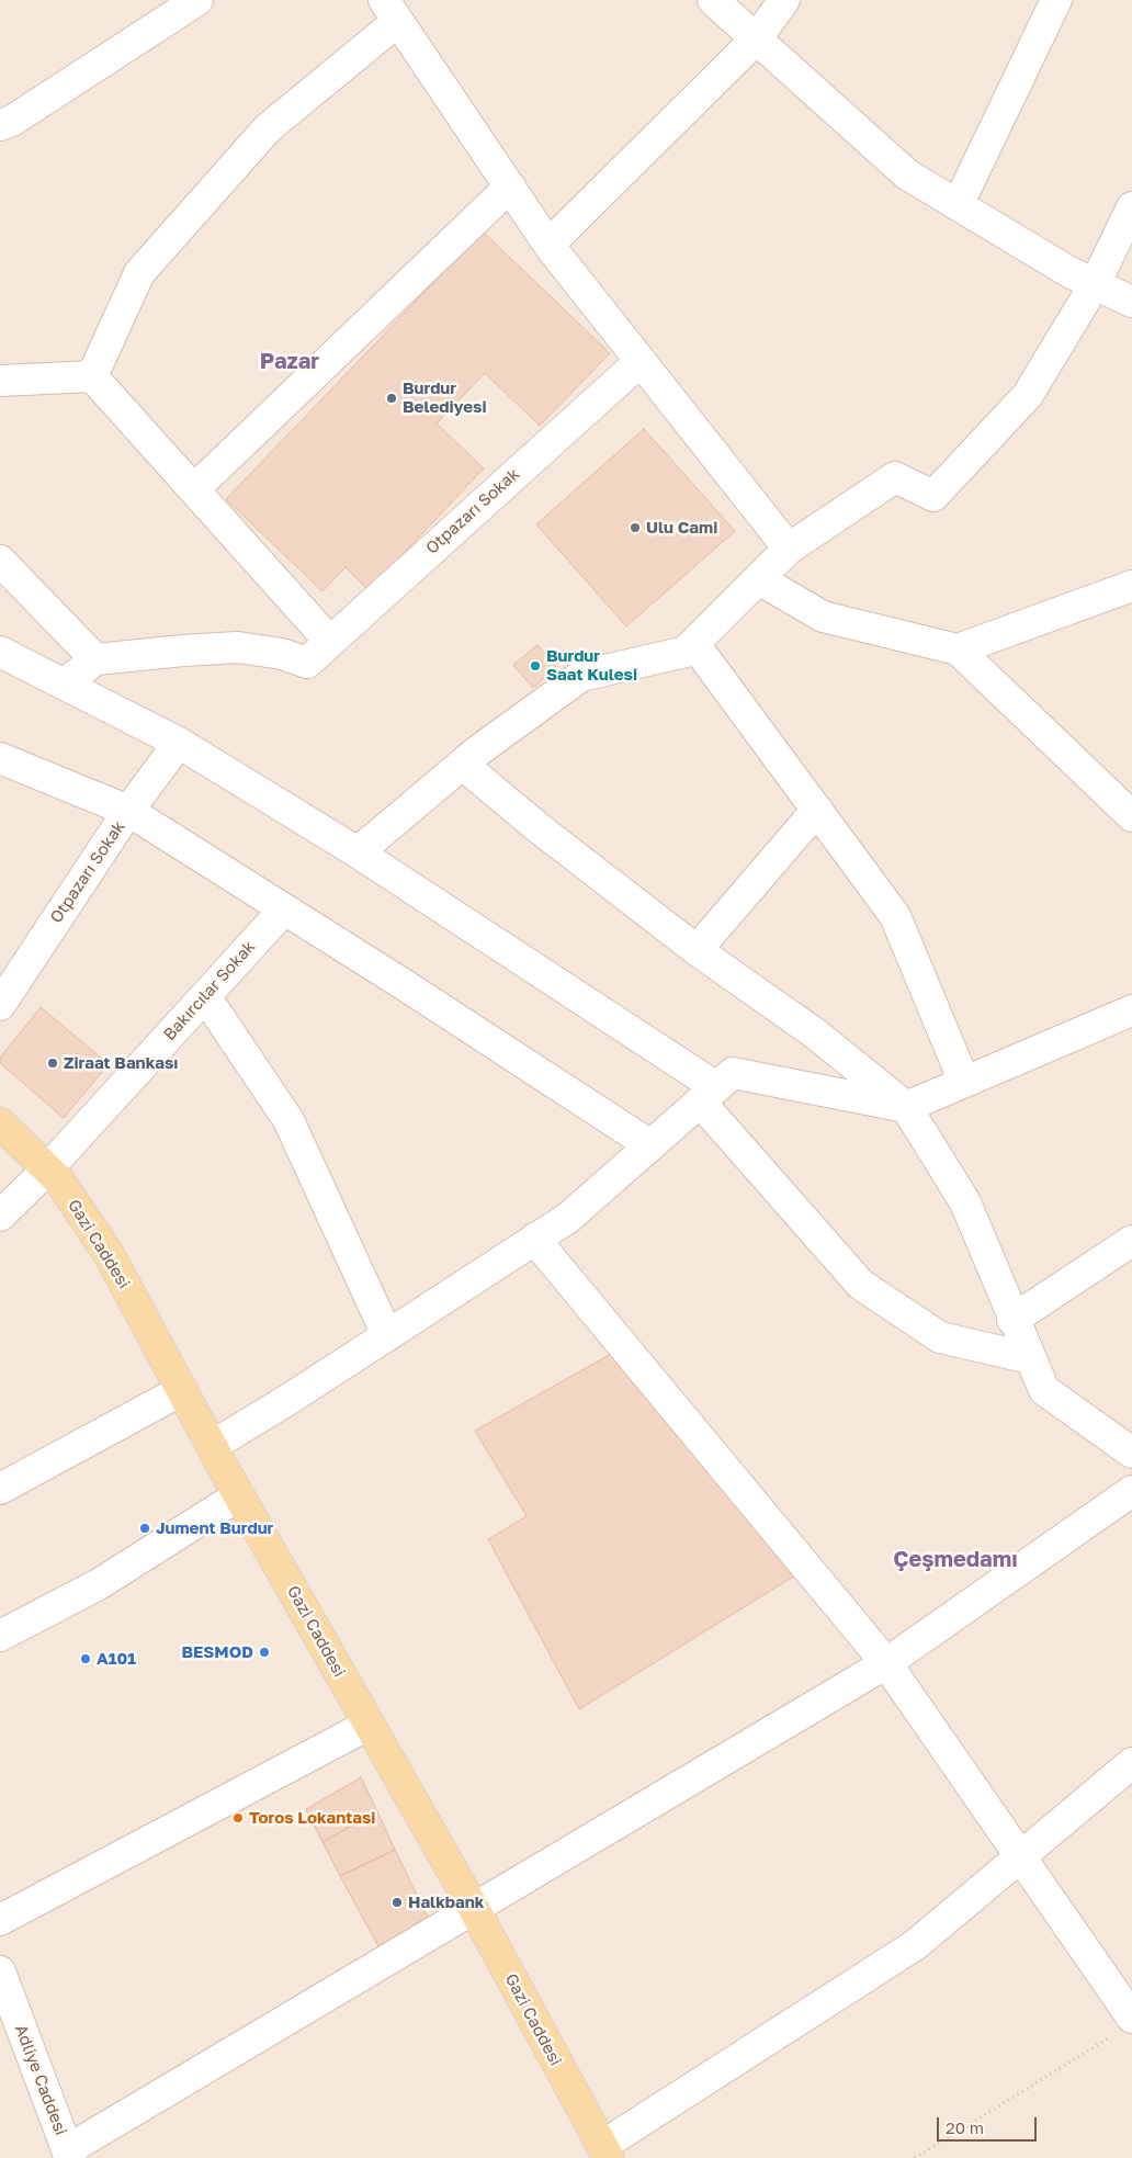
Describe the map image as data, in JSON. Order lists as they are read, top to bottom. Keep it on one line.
{"streets":{"main road":["Gazi Caddesi"],"street":["Otpazarı Sokak","Bakırcılar Sokak","Adliye Caddesi"]},"crossings":[["Bakırcılar Sokak","Gazi Caddesi"]],"districts":["Pazar","Çeşmedamı"],"places":["Burdur Belediyesi","Ulu Cami","Burdur Saat Kulesi","Ziraat Bankası","Jument Burdur","BESMOD","A101","Toros Lokantasi","Halkbank"],"scale_bar":"20 m"}
